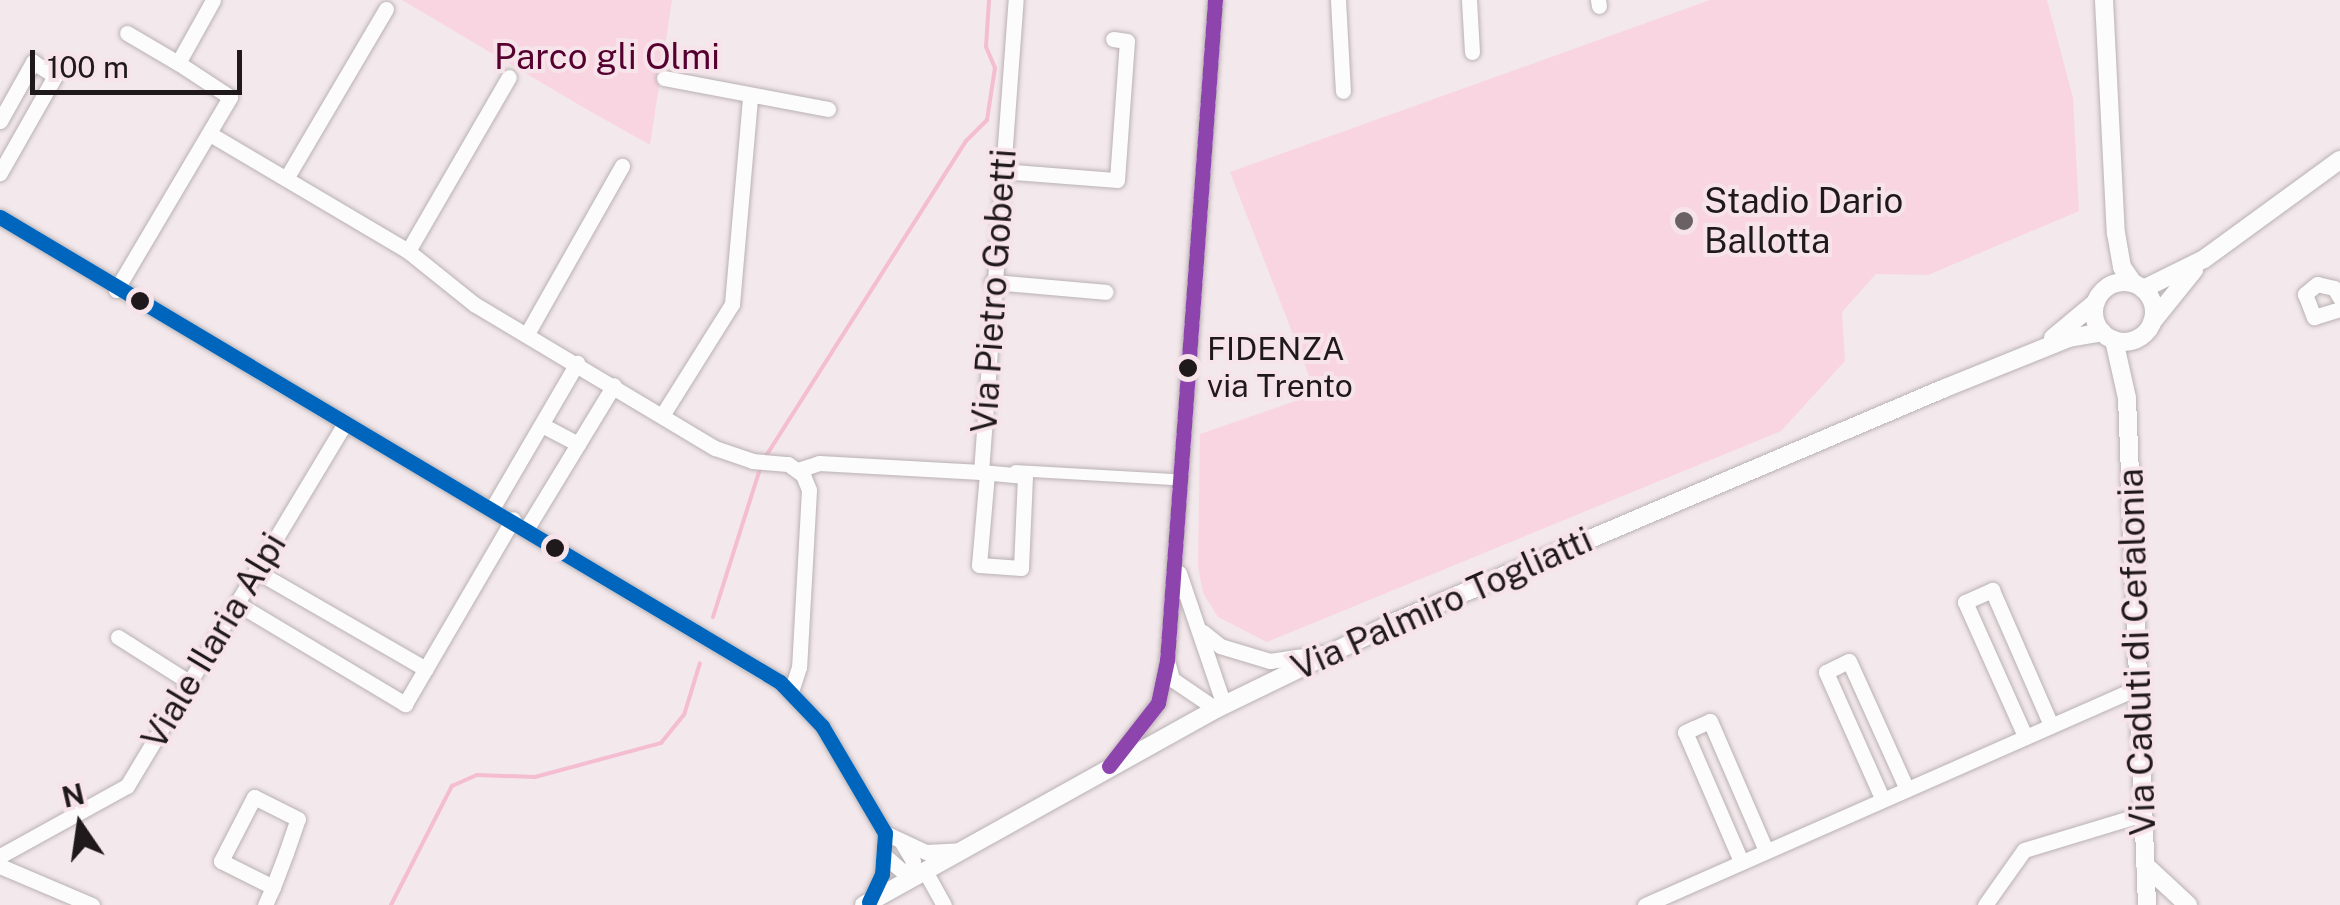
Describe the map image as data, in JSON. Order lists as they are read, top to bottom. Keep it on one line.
{"streets":{"street":["Via Pietro Gobetti","Via Palmiro Togliatti","Viale Ilaria Alpi","Via Caduti di Cefalonia"]},"crossings":[["Via Palmiro Togliatti","Via Caduti di Cefalonia"]],"parks":["Parco gli Olmi"],"places":["Stadio Dario Ballotta","FIDENZA via Trento"],"scale_bar":"100 m","north":"top"}
